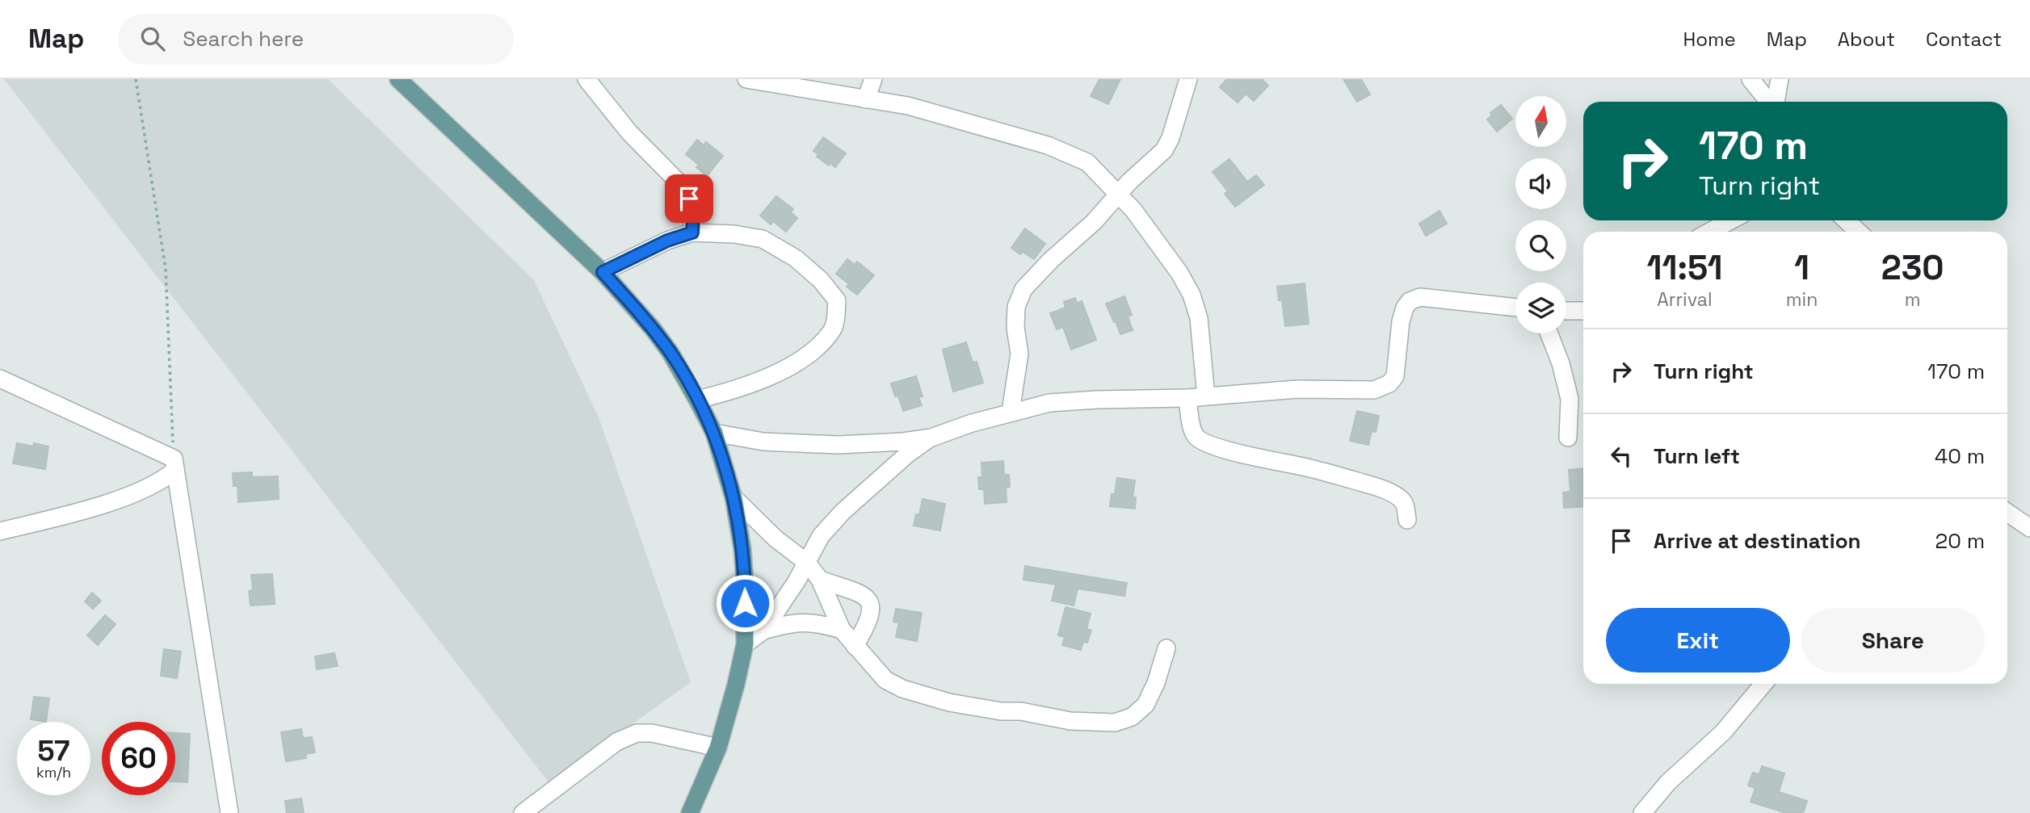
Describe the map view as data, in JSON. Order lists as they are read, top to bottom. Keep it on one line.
{"north":"top","page":{"header":"Map","search":"Search here","nav":["Home","Map","About","Contact"],"turn":["170 m","Turn right"],"eta":["11:51","Arrival","1","min","230","m"],"list":[{"name":"Turn right","value":"170 m"},{"name":"Turn left","value":"40 m"},{"name":"Arrive at destination","value":"20 m"}],"buttons":["Exit","Share"],"speed":"57 km/h","limit":"60"}}
